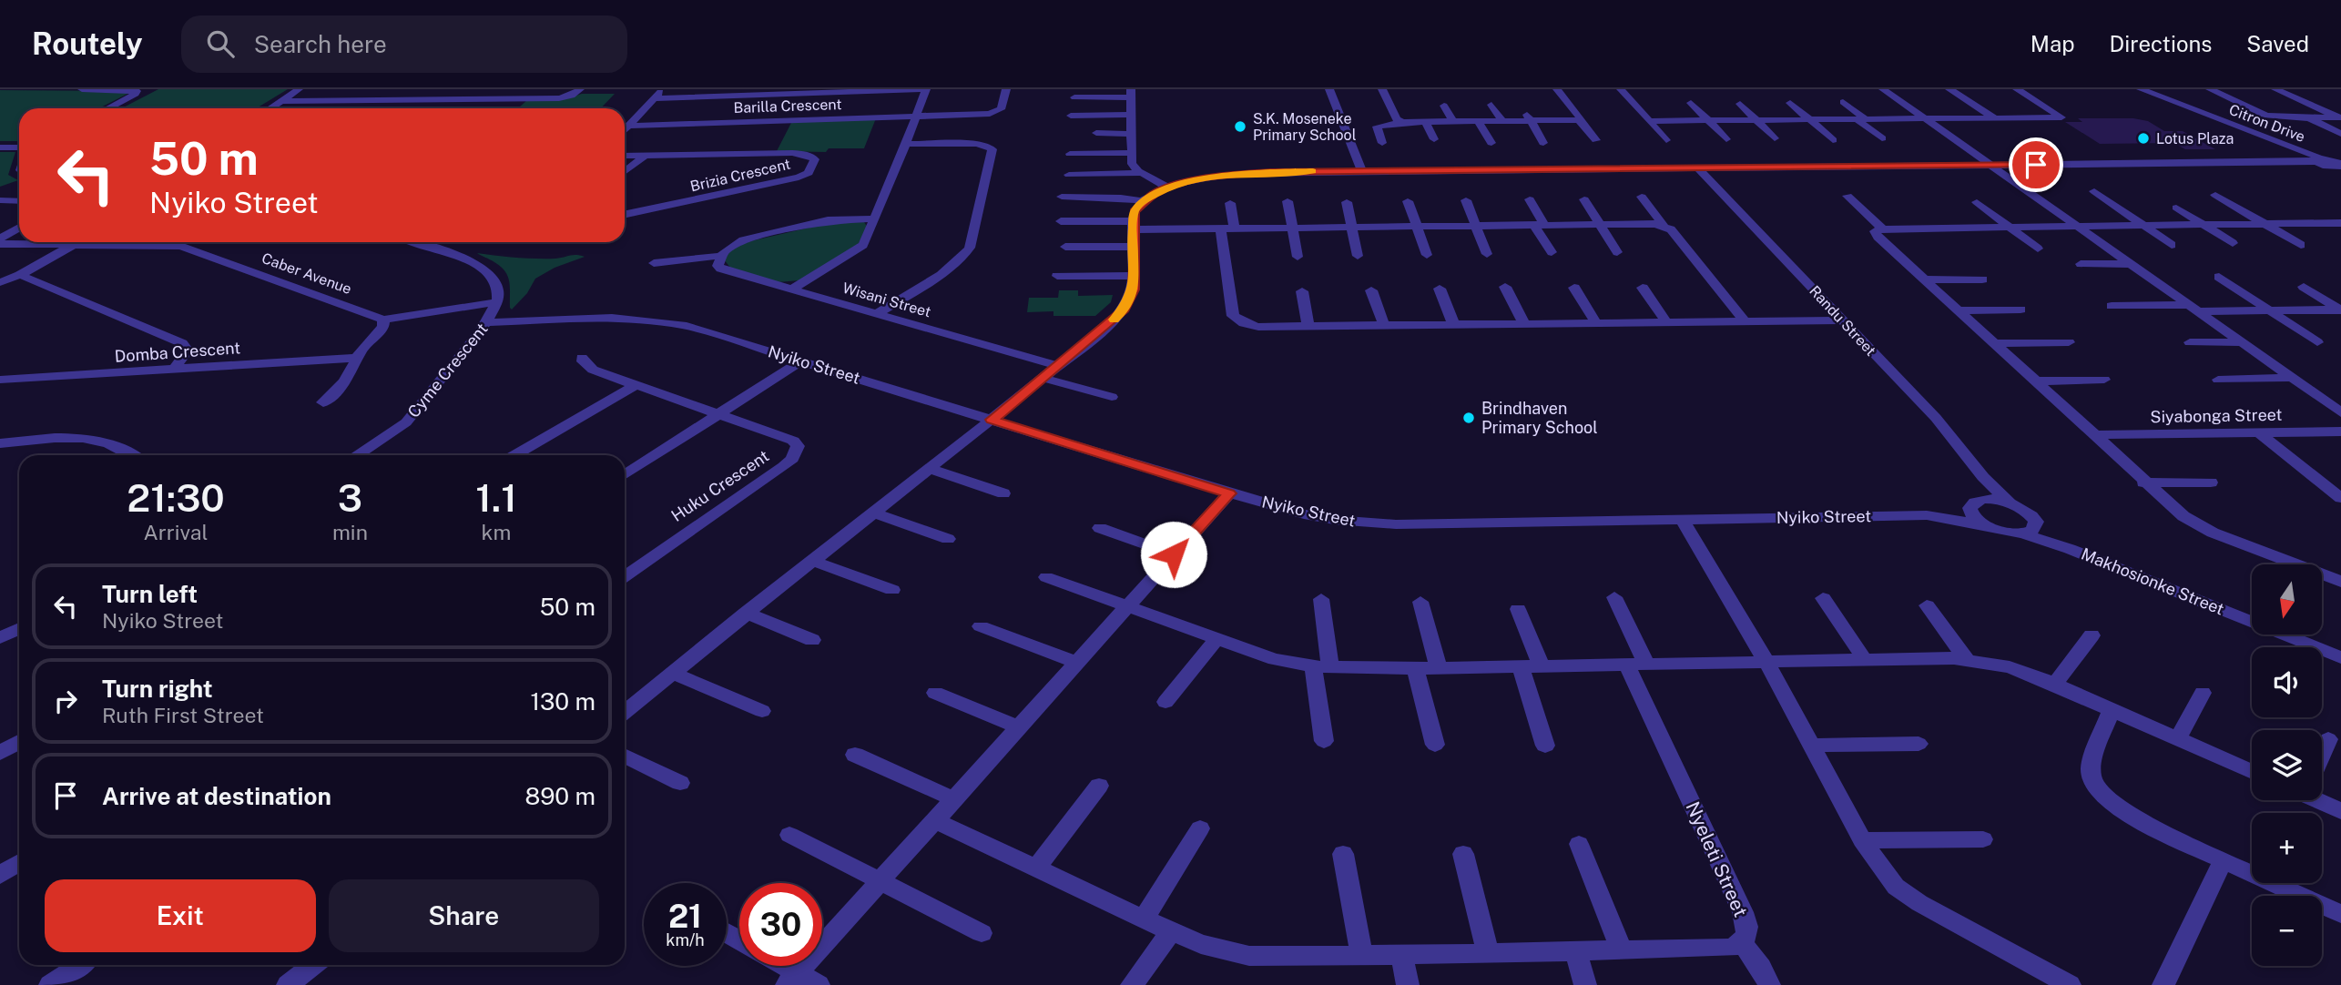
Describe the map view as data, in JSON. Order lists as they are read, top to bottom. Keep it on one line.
{"streets":{"street":["Barilla Crescent","Citron Drive","Brizia Crescent","Caber Avenue","Wisani Street","Randu Street","Domba Crescent","Nyiko Street","Cyme Crescent","Siyabonga Street","Huku Crescent","Makhosionke Street","Nyeleti Street"]},"crossings":[["Randu Street","Nyiko Street"],["Randu Street","Makhosionke Street"],["Nyiko Street","Cyme Crescent"],["Nyiko Street","Makhosionke Street"]],"places":["S.K. Moseneke Primary School","Lotus Plaza","Brindhaven Primary School"],"north":"bottom","page":{"header":"Routely","search":"Search here","nav":["Map","Directions","Saved"],"turn":["50 m","Nyiko Street"],"eta":["21:30","Arrival","3","min","1.1","km"],"list":[{"name":"Turn left","note":"Nyiko Street","value":"50 m"},{"name":"Turn right","note":"Ruth First Street","value":"130 m"},{"name":"Arrive at destination","value":"890 m"}],"map_buttons":["+","−"],"buttons":["Exit","Share"],"speed":"21 km/h","limit":"30"}}
